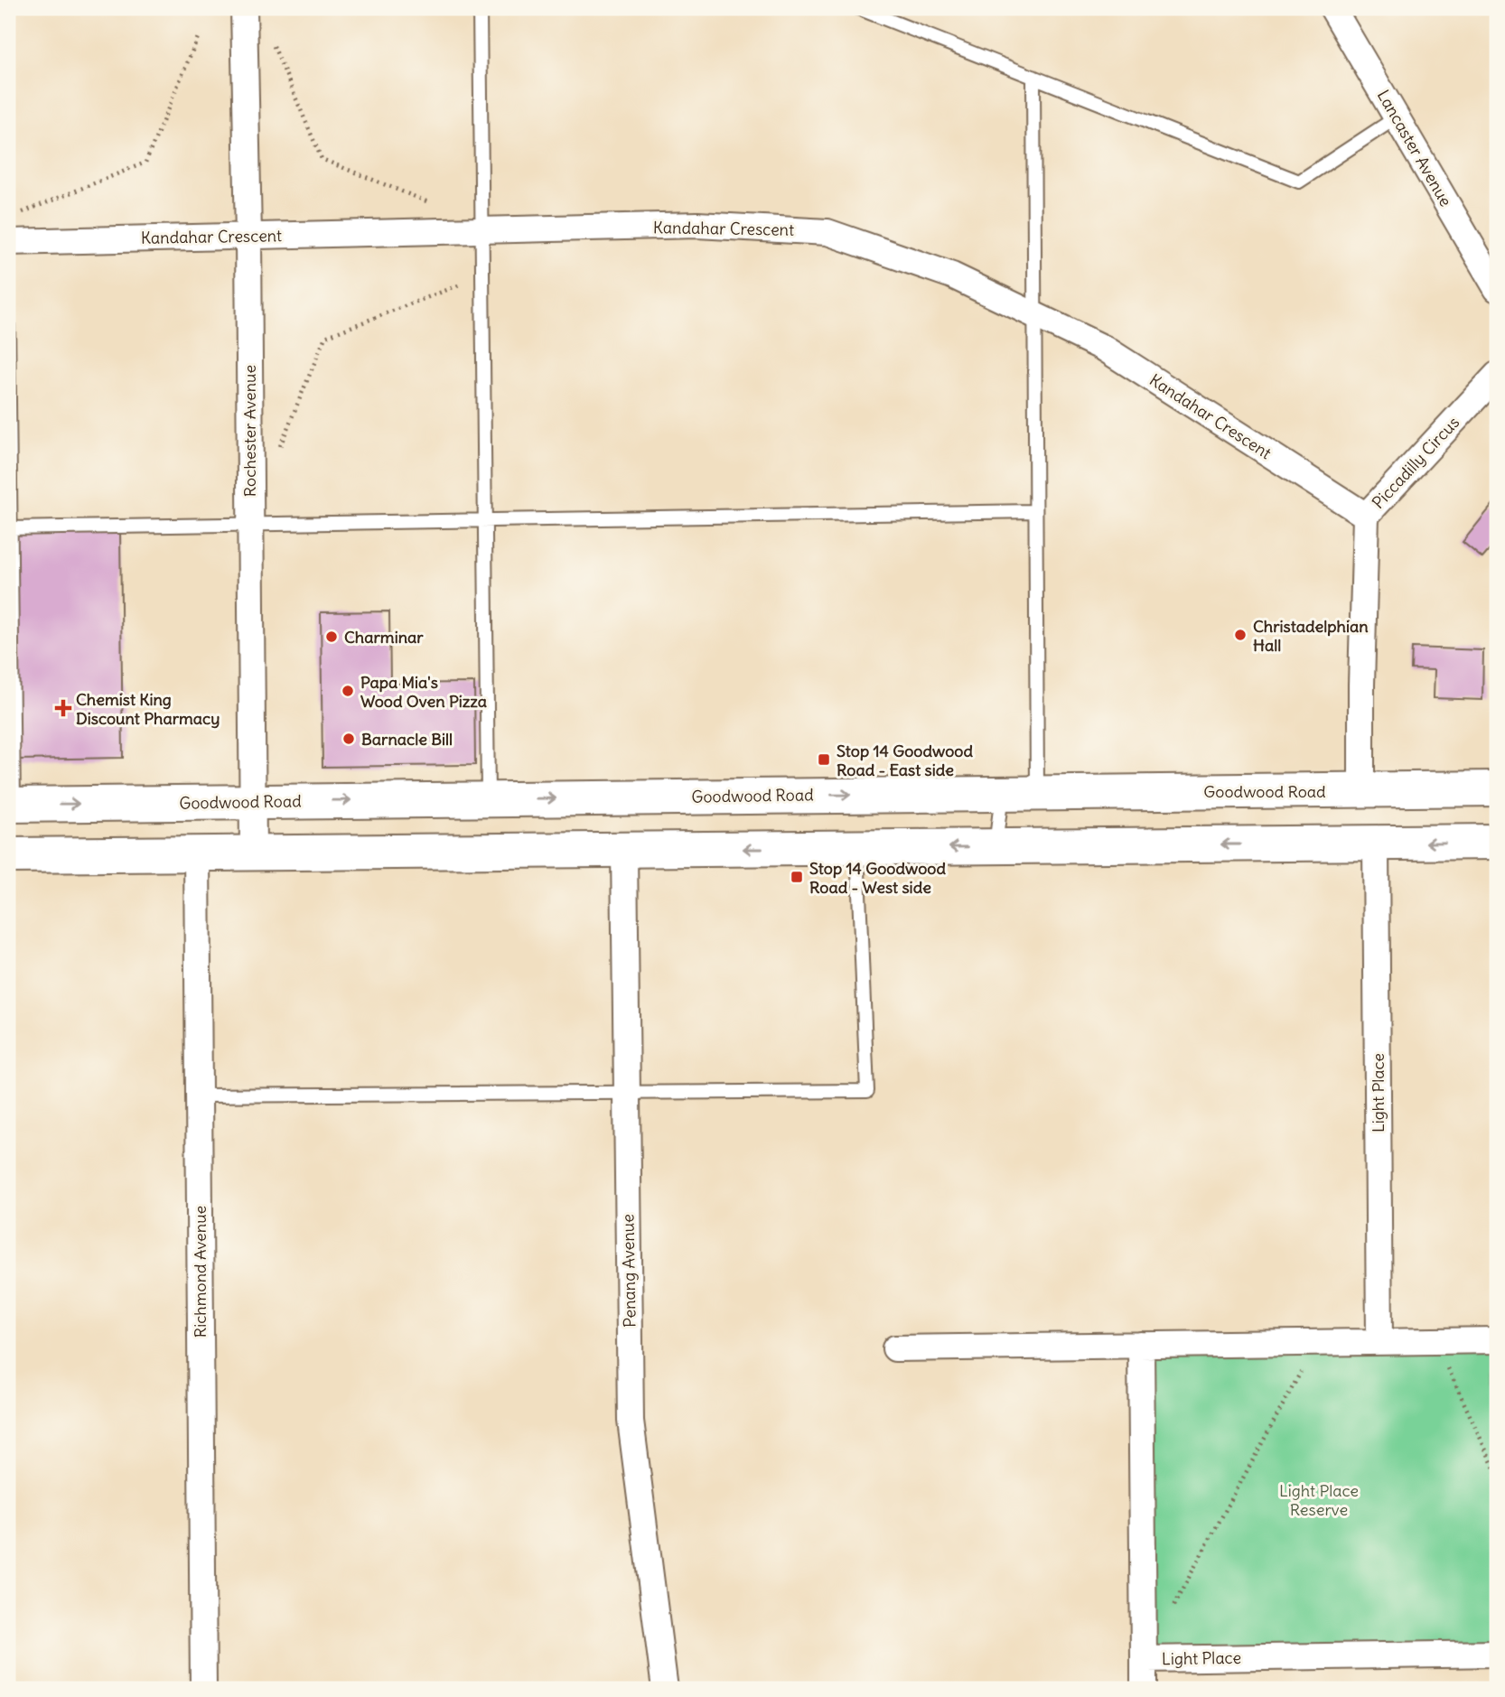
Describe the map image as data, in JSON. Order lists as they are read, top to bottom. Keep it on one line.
{"streets":{"main road":["Goodwood Road"],"street":["Lancaster Avenue","Kandahar Crescent","Rochester Avenue","Piccadilly Circus","Light Place","Penang Avenue","Richmond Avenue"]},"crossings":[["Kandahar Crescent","Rochester Avenue"],["Kandahar Crescent","Piccadilly Circus"],["Rochester Avenue","Goodwood Road"],["Piccadilly Circus","Goodwood Road"]],"parks":["Light Place Reserve"],"places":{"other":["Christadelphian Hall","Charminar","Papa Mia's Wood Oven Pizza","Barnacle Bill"],"health":["Chemist King Discount Pharmacy"],"transit":["Stop 14 Goodwood Road - East side","Stop 14 Goodwood Road - West side"]}}
